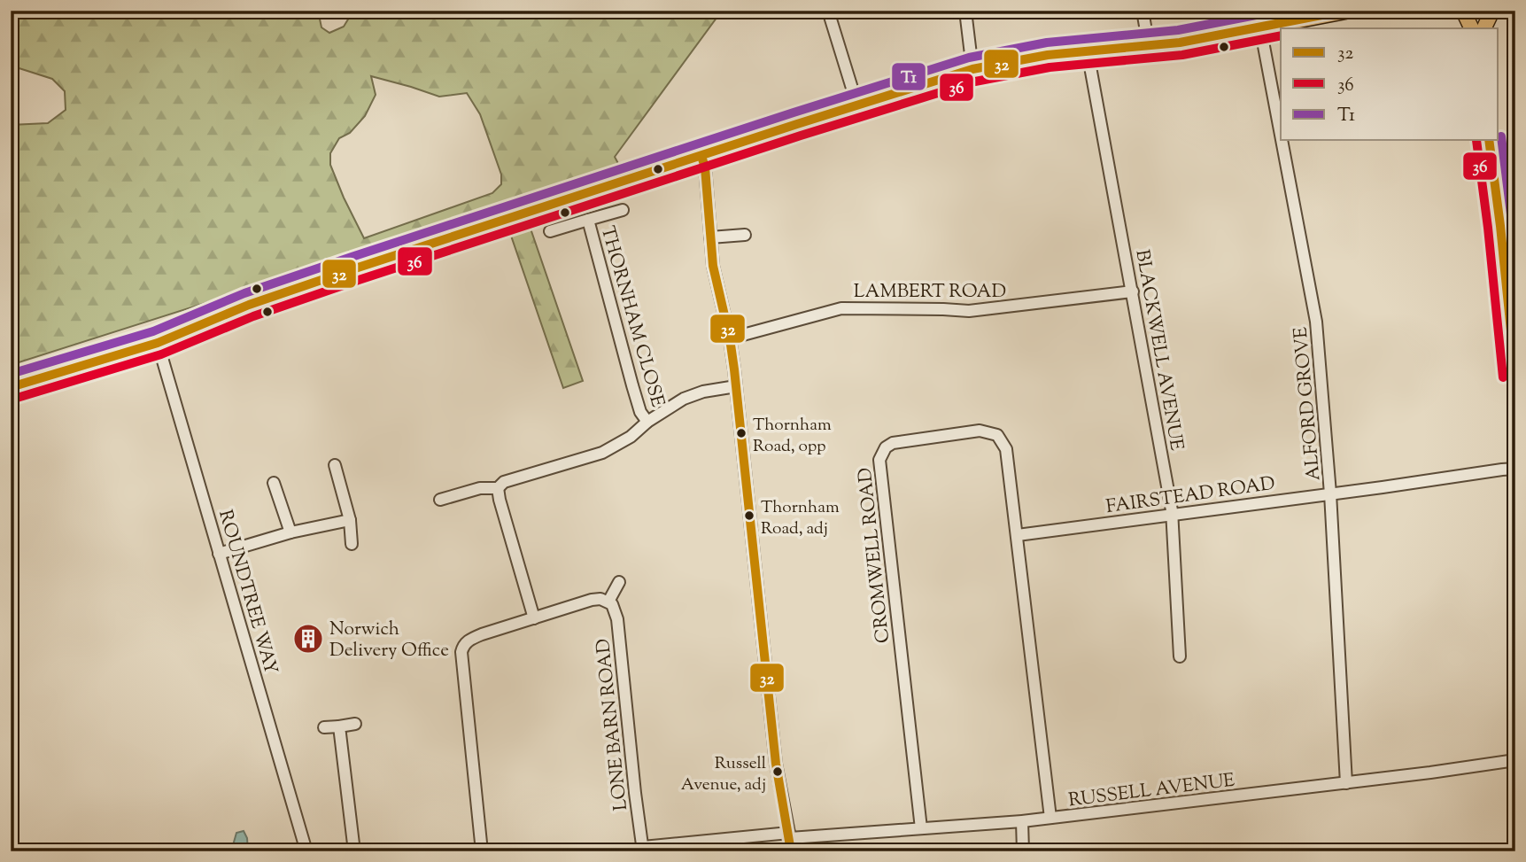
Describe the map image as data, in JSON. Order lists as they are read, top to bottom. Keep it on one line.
{"streets":{"street":["LAMBERT ROAD","THORNHAM CLOSE","BLACKWELL AVENUE","ALFORD GROVE","FAIRSTEAD ROAD","CROMWELL ROAD","ROUNDTREE WAY","LONE BARN ROAD","RUSSELL AVENUE"]},"crossings":[["LAMBERT ROAD","BLACKWELL AVENUE"],["BLACKWELL AVENUE","FAIRSTEAD ROAD"],["ALFORD GROVE","FAIRSTEAD ROAD"],["ALFORD GROVE","RUSSELL AVENUE"],["FAIRSTEAD ROAD","CROMWELL ROAD"],["CROMWELL ROAD","RUSSELL AVENUE"],["LONE BARN ROAD","RUSSELL AVENUE"]],"places":{"other":["Thornham Road, opp","Thornham Road, adj","Russell Avenue, adj"],"building":["Norwich Delivery Office"]},"lines":["transit line 32","transit line T1","transit line 36"],"legend":["32","36","T1"]}
